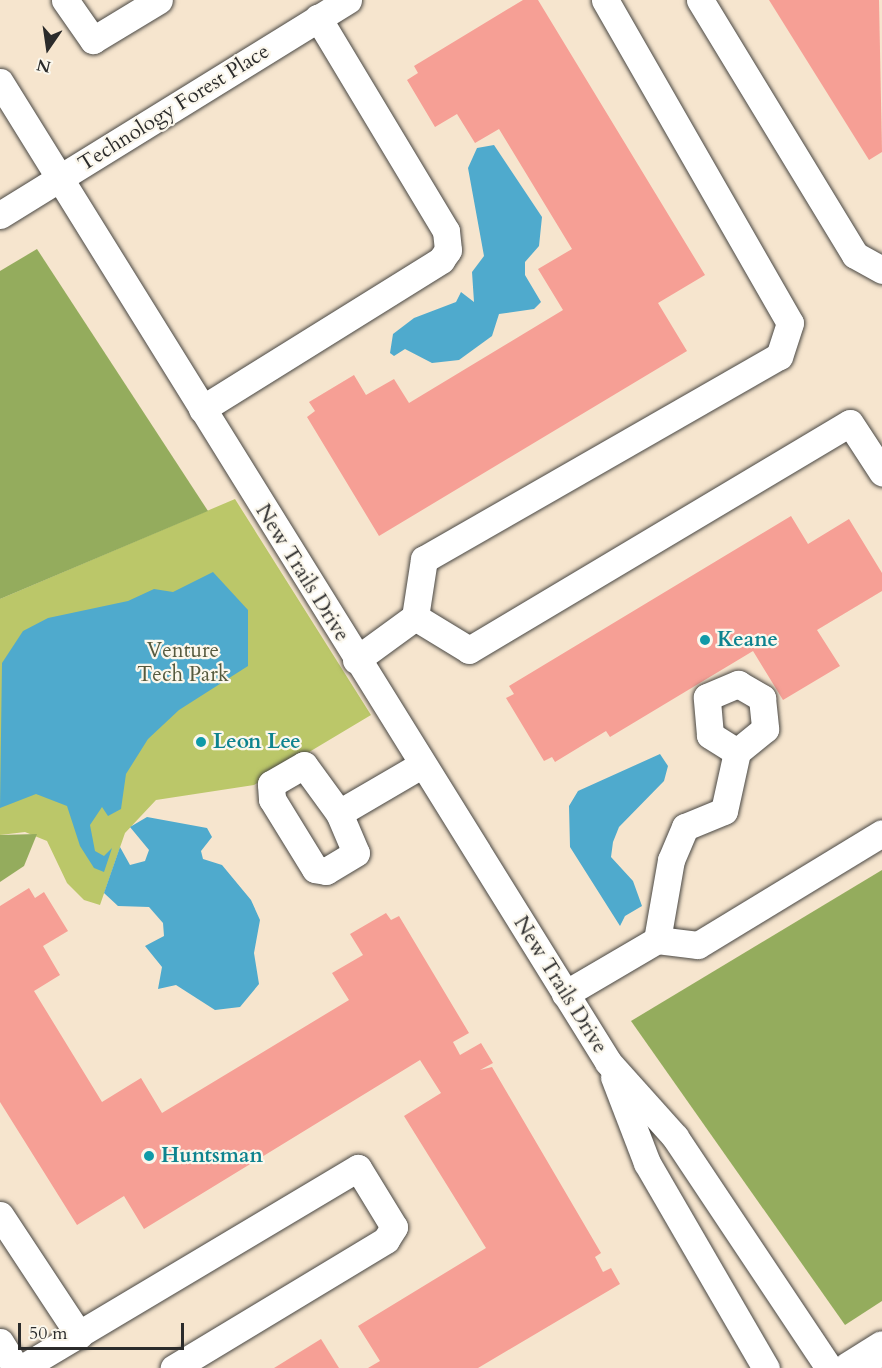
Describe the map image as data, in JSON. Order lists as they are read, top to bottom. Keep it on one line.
{"streets":{"street":["Technology Forest Place","New Trails Drive"]},"crossings":[["Technology Forest Place","New Trails Drive"]],"parks":["Venture Tech Park"],"places":["Keane","Leon Lee","Huntsman"],"scale_bar":"50 m","north":"bottom"}
